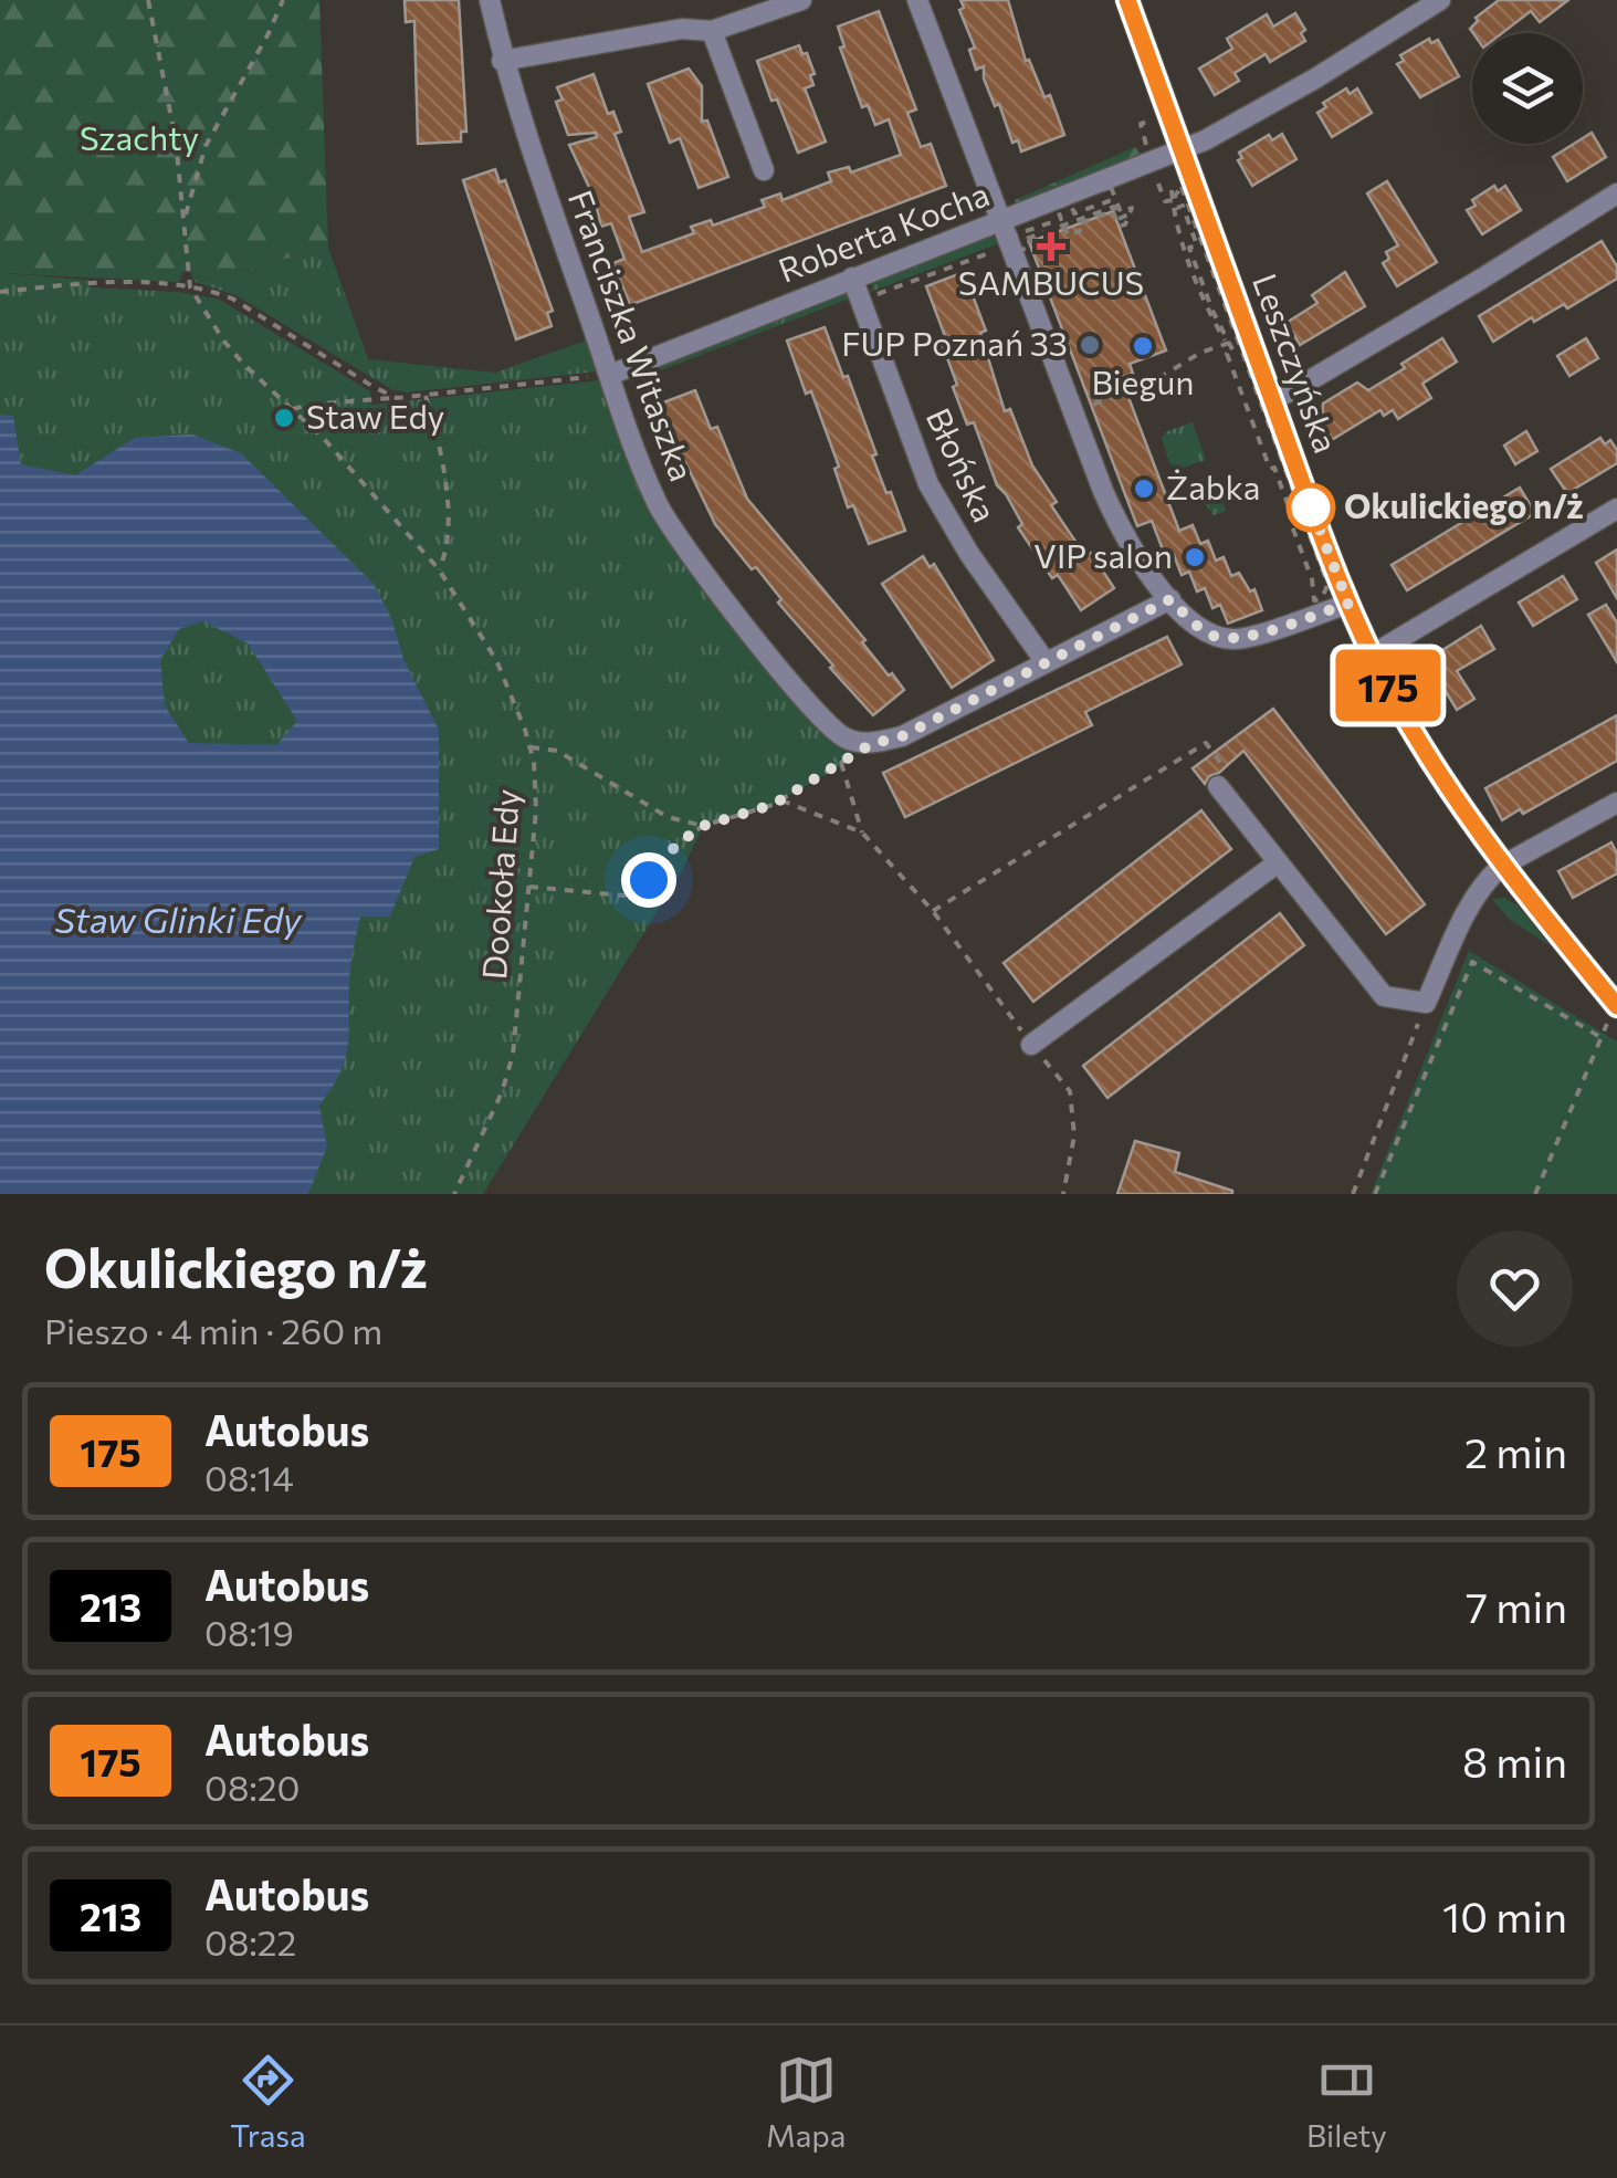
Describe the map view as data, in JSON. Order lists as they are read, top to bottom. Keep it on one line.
{"streets":{"street":["Roberta Kocha","Franciszka Witaszka","Leszczyńska","Błońska"],"path":["Dookoła Edy"]},"crossings":[["Roberta Kocha","Franciszka Witaszka"],["Roberta Kocha","Leszczyńska"],["Roberta Kocha","Błońska"]],"water":["Staw Glinki Edy"],"parks":["Szachty"],"places":{"health":["SAMBUCUS"],"other":["FUP Poznań 33","Biegun","Staw Edy","Żabka","Okulickiego n/ż","VIP salon"]},"lines":["bus line 175"],"page":{"on_map":"175","heading":["Okulickiego n/ż","Pieszo · 4 min · 260 m"],"list":[{"mark":"175","name":"Autobus","note":"08:14","value":"2 min"},{"mark":"213","name":"Autobus","note":"08:19","value":"7 min"},{"mark":"175","name":"Autobus","note":"08:20","value":"8 min"},{"mark":"213","name":"Autobus","note":"08:22","value":"10 min"}],"tabs":["Trasa","Mapa","Bilety"]}}
